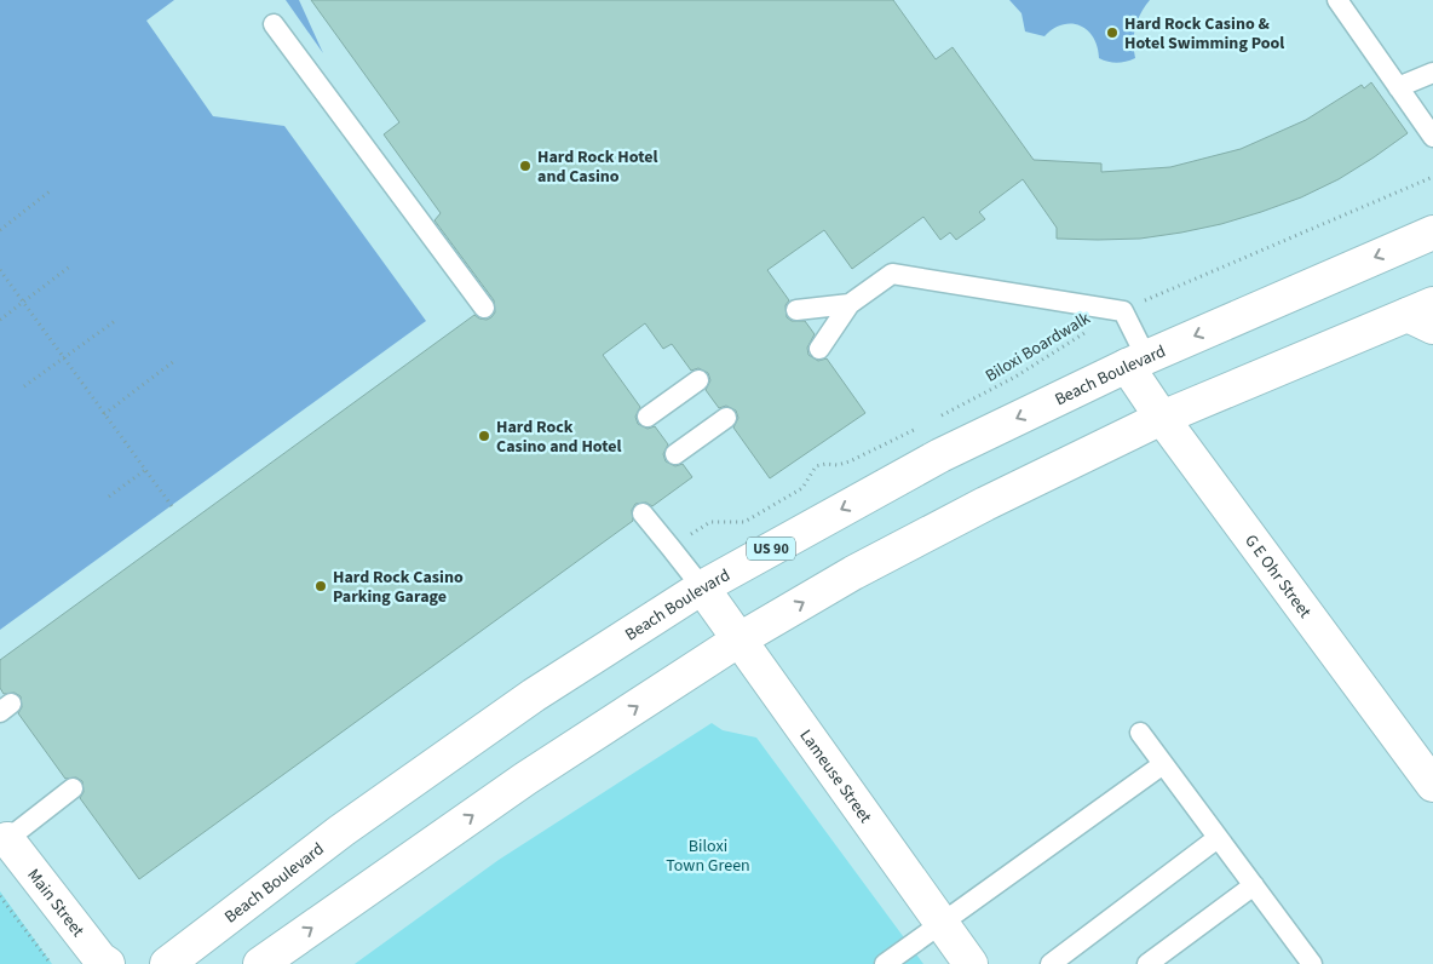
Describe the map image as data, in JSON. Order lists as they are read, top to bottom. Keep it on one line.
{"streets":{"main road":["Beach Boulevard","US 90","G E Ohr Street","Lameuse Street","Main Street"],"path":["Biloxi Boardwalk"]},"crossings":[["Beach Boulevard","G E Ohr Street"],["Beach Boulevard","Lameuse Street"]],"parks":["Biloxi Town Green"],"places":["Hard Rock Casino & Hotel Swimming Pool","Hard Rock Hotel and Casino","Hard Rock Casino and Hotel","Hard Rock Casino Parking Garage"]}
